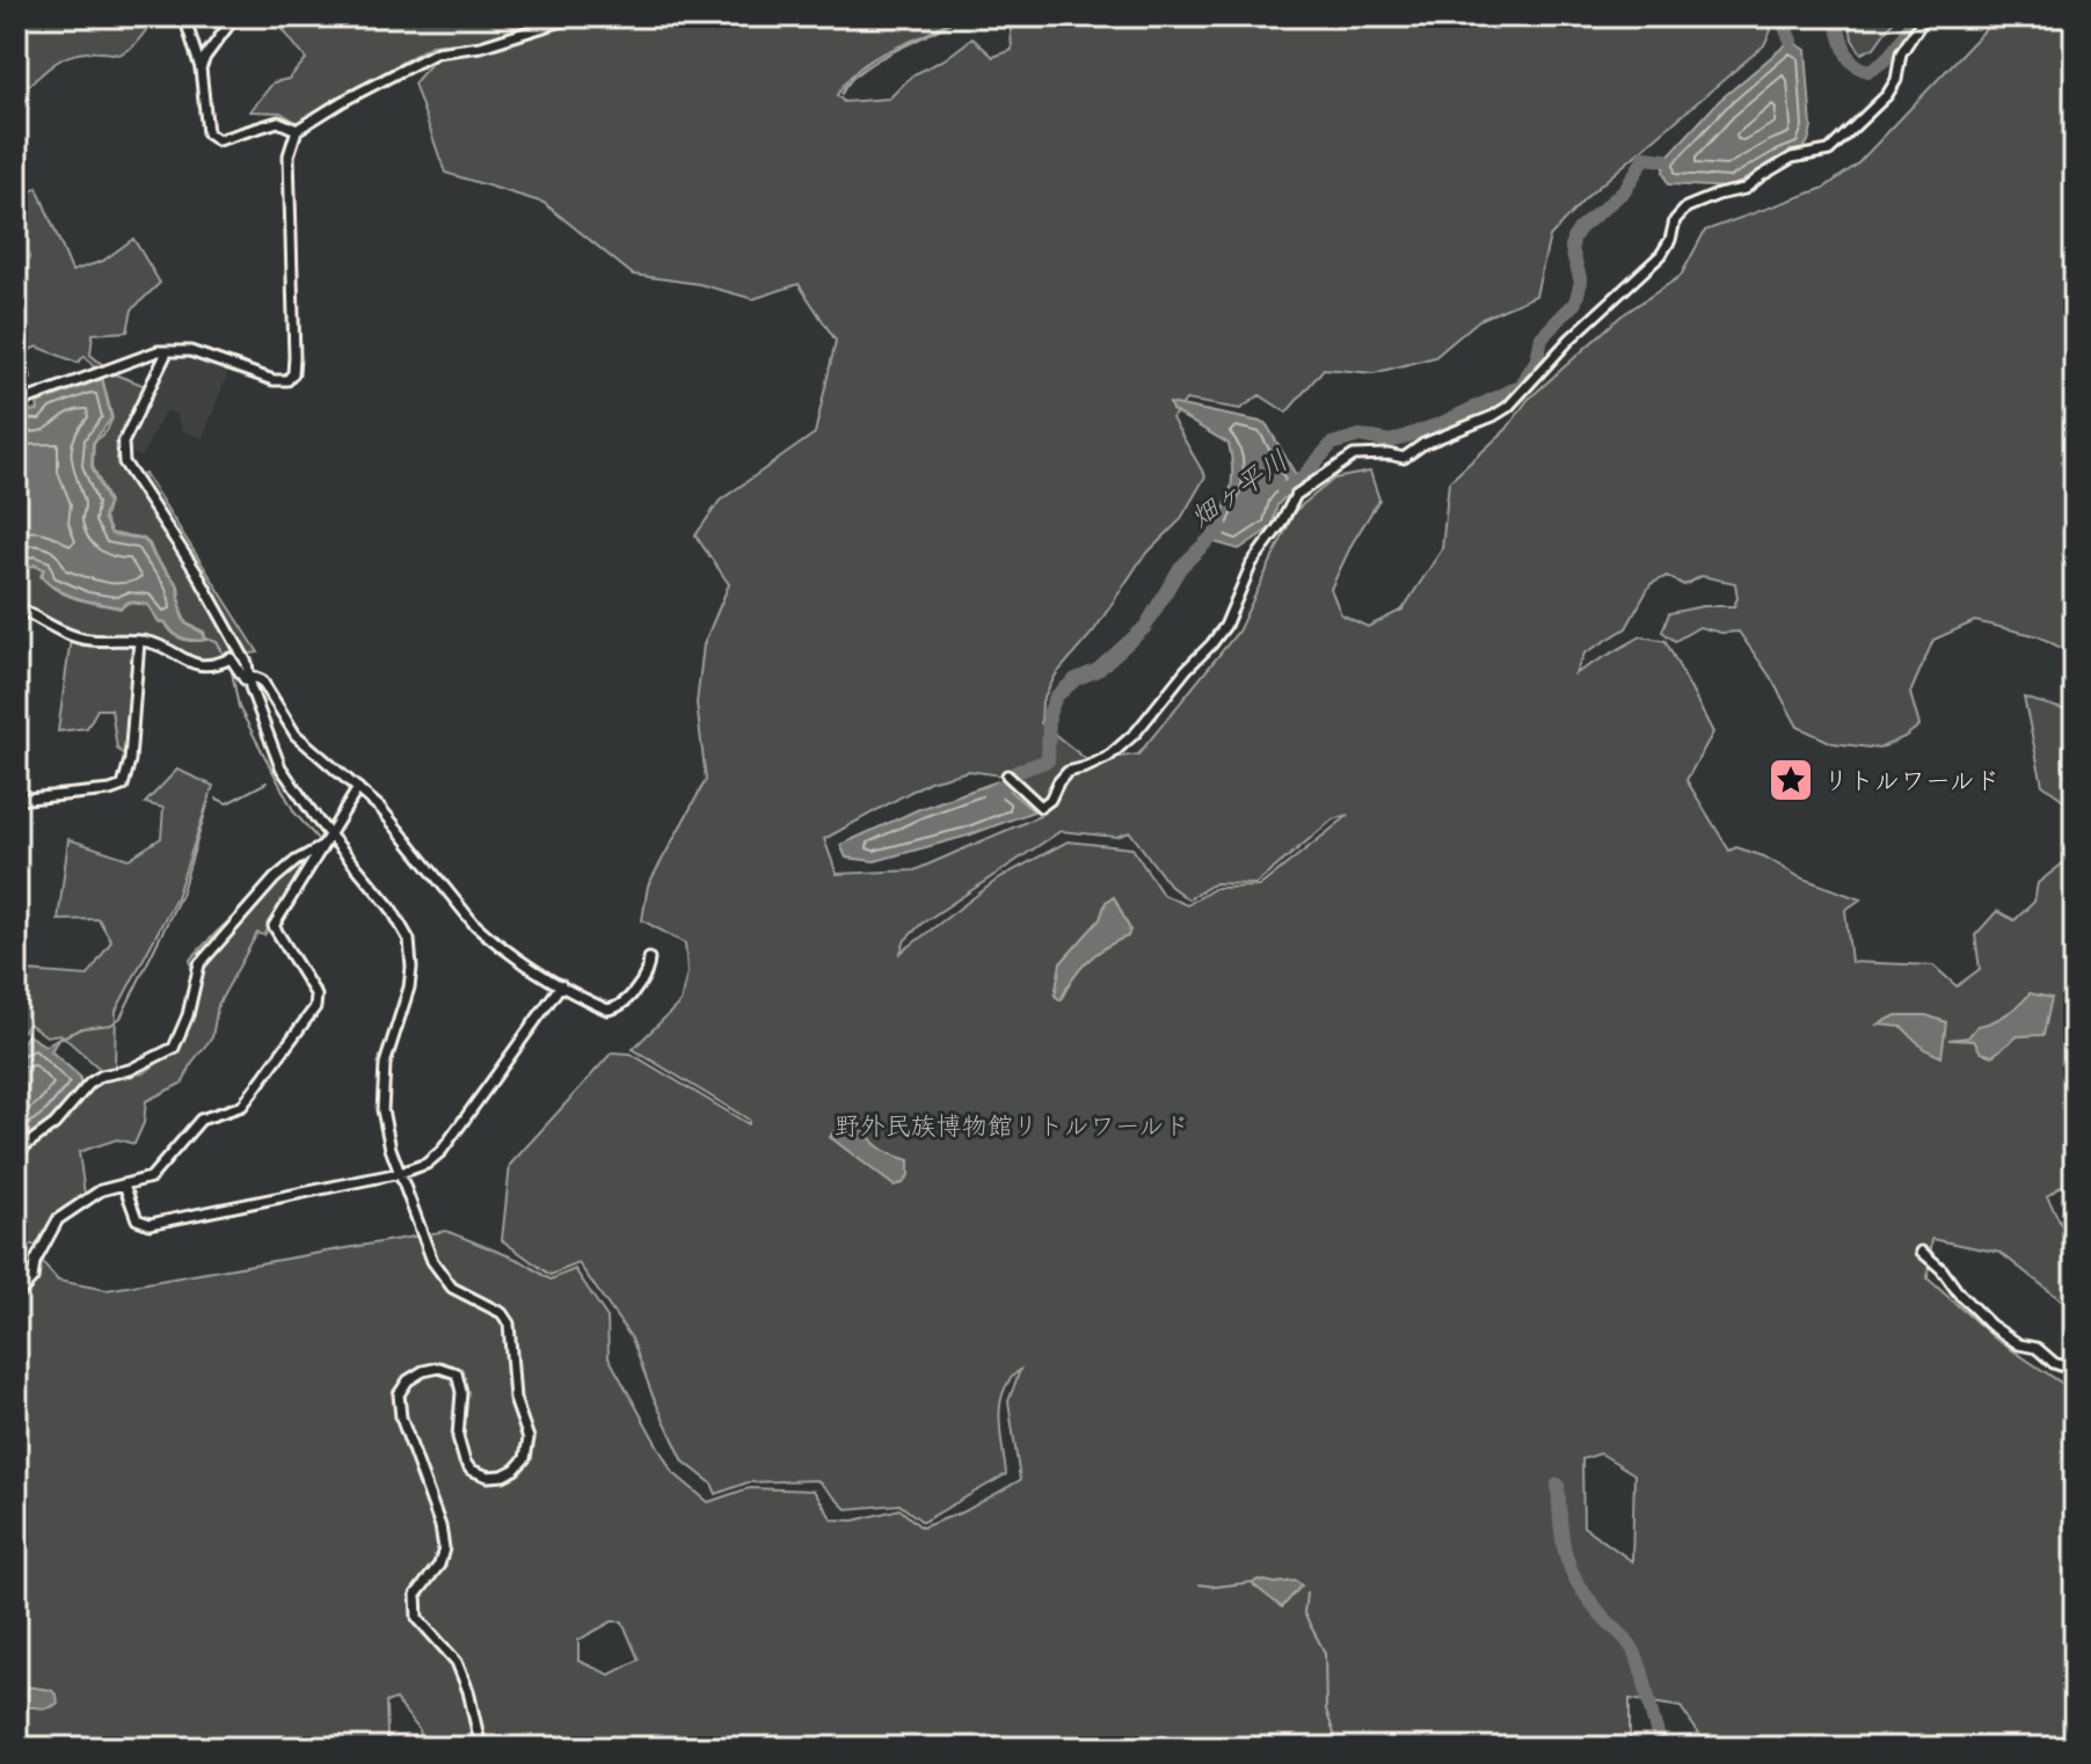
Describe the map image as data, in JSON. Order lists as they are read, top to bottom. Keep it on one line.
{"water":["畑ヶ平川"],"parks":["野外民族博物館リトルワールド"],"places":{"place":["リトルワールド"]}}
